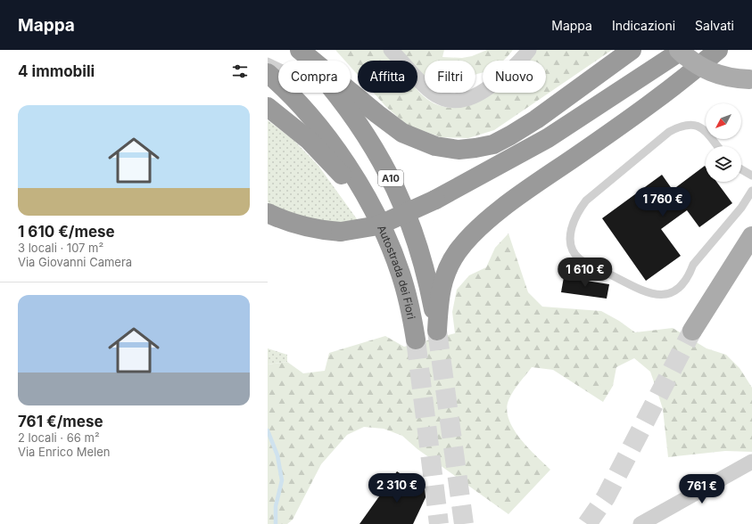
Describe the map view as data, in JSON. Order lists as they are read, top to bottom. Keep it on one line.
{"streets":{"highway":["A10","Autostrada dei Fiori"]},"north":"bottom left","page":{"header":"Mappa","nav":["Mappa","Indicazioni","Salvati"],"heading":"4 immobili","chip":["Compra","Affitta","Filtri","Nuovo"],"list":[{"name":"1 610 €/mese","note":"3 locali · 107 m² · Via Giovanni Camera"},{"name":"761 €/mese","note":"2 locali · 66 m² · Via Enrico Melen"}],"price":["1 760 €","1 610 €","2 310 €","761 €"]}}
